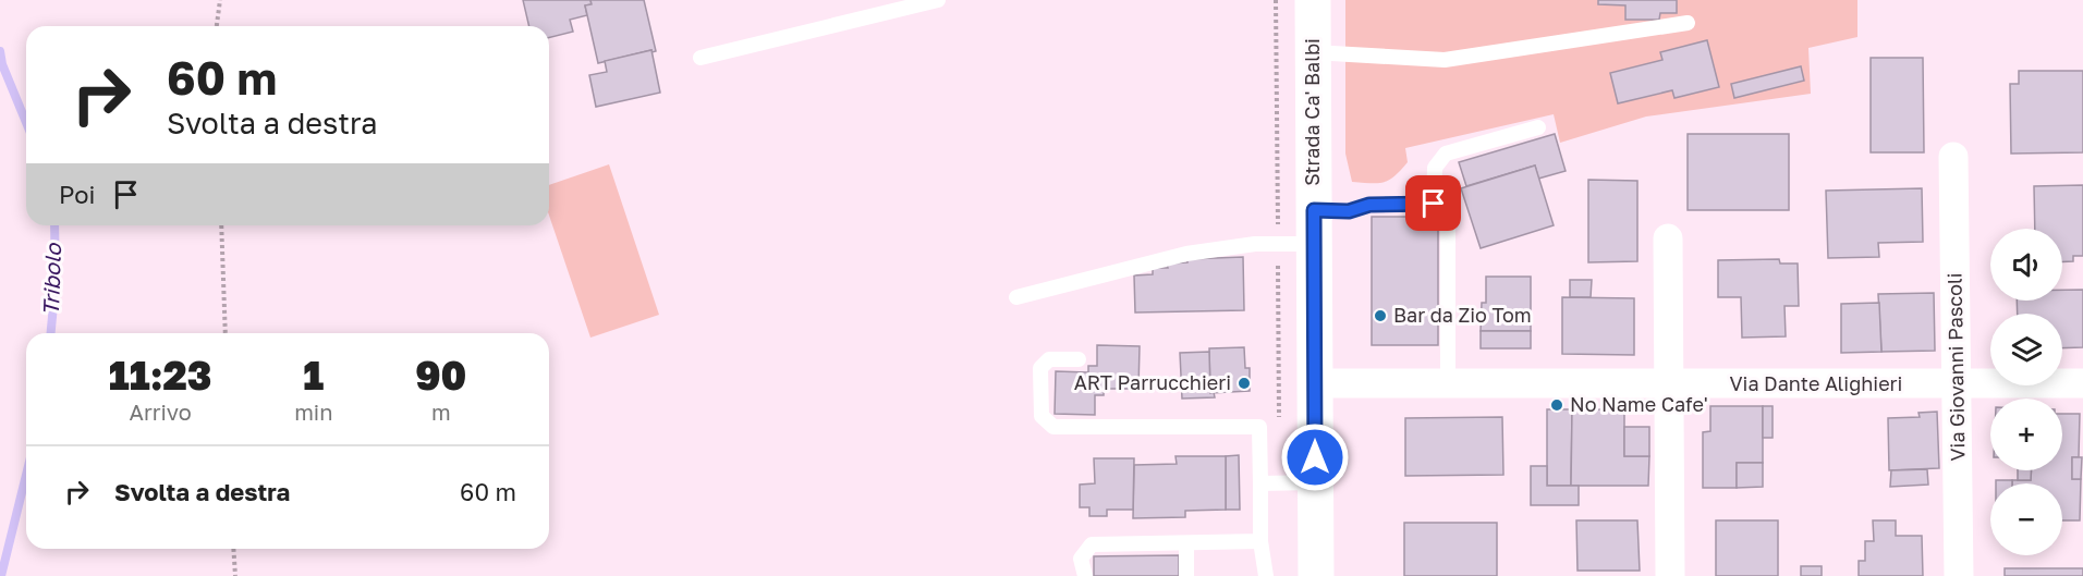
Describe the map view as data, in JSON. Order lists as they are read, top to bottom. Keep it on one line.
{"streets":{"main road":["Strada Ca' Balbi"],"street":["Via Giovanni Pascoli","Via Dante Alighieri"]},"crossings":[["Strada Ca' Balbi","Via Dante Alighieri"],["Via Giovanni Pascoli","Via Dante Alighieri"]],"water":["Tribolo"],"places":["Bar da Zio Tom","ART Parrucchieri","No Name Cafe'"],"page":{"turn":["60 m","Svolta a destra"],"then":"Poi","map_buttons":["+","−"],"eta":["11:23","Arrivo","1","min","90","m"],"list":[{"name":"Svolta a destra","value":"60 m"}]}}
